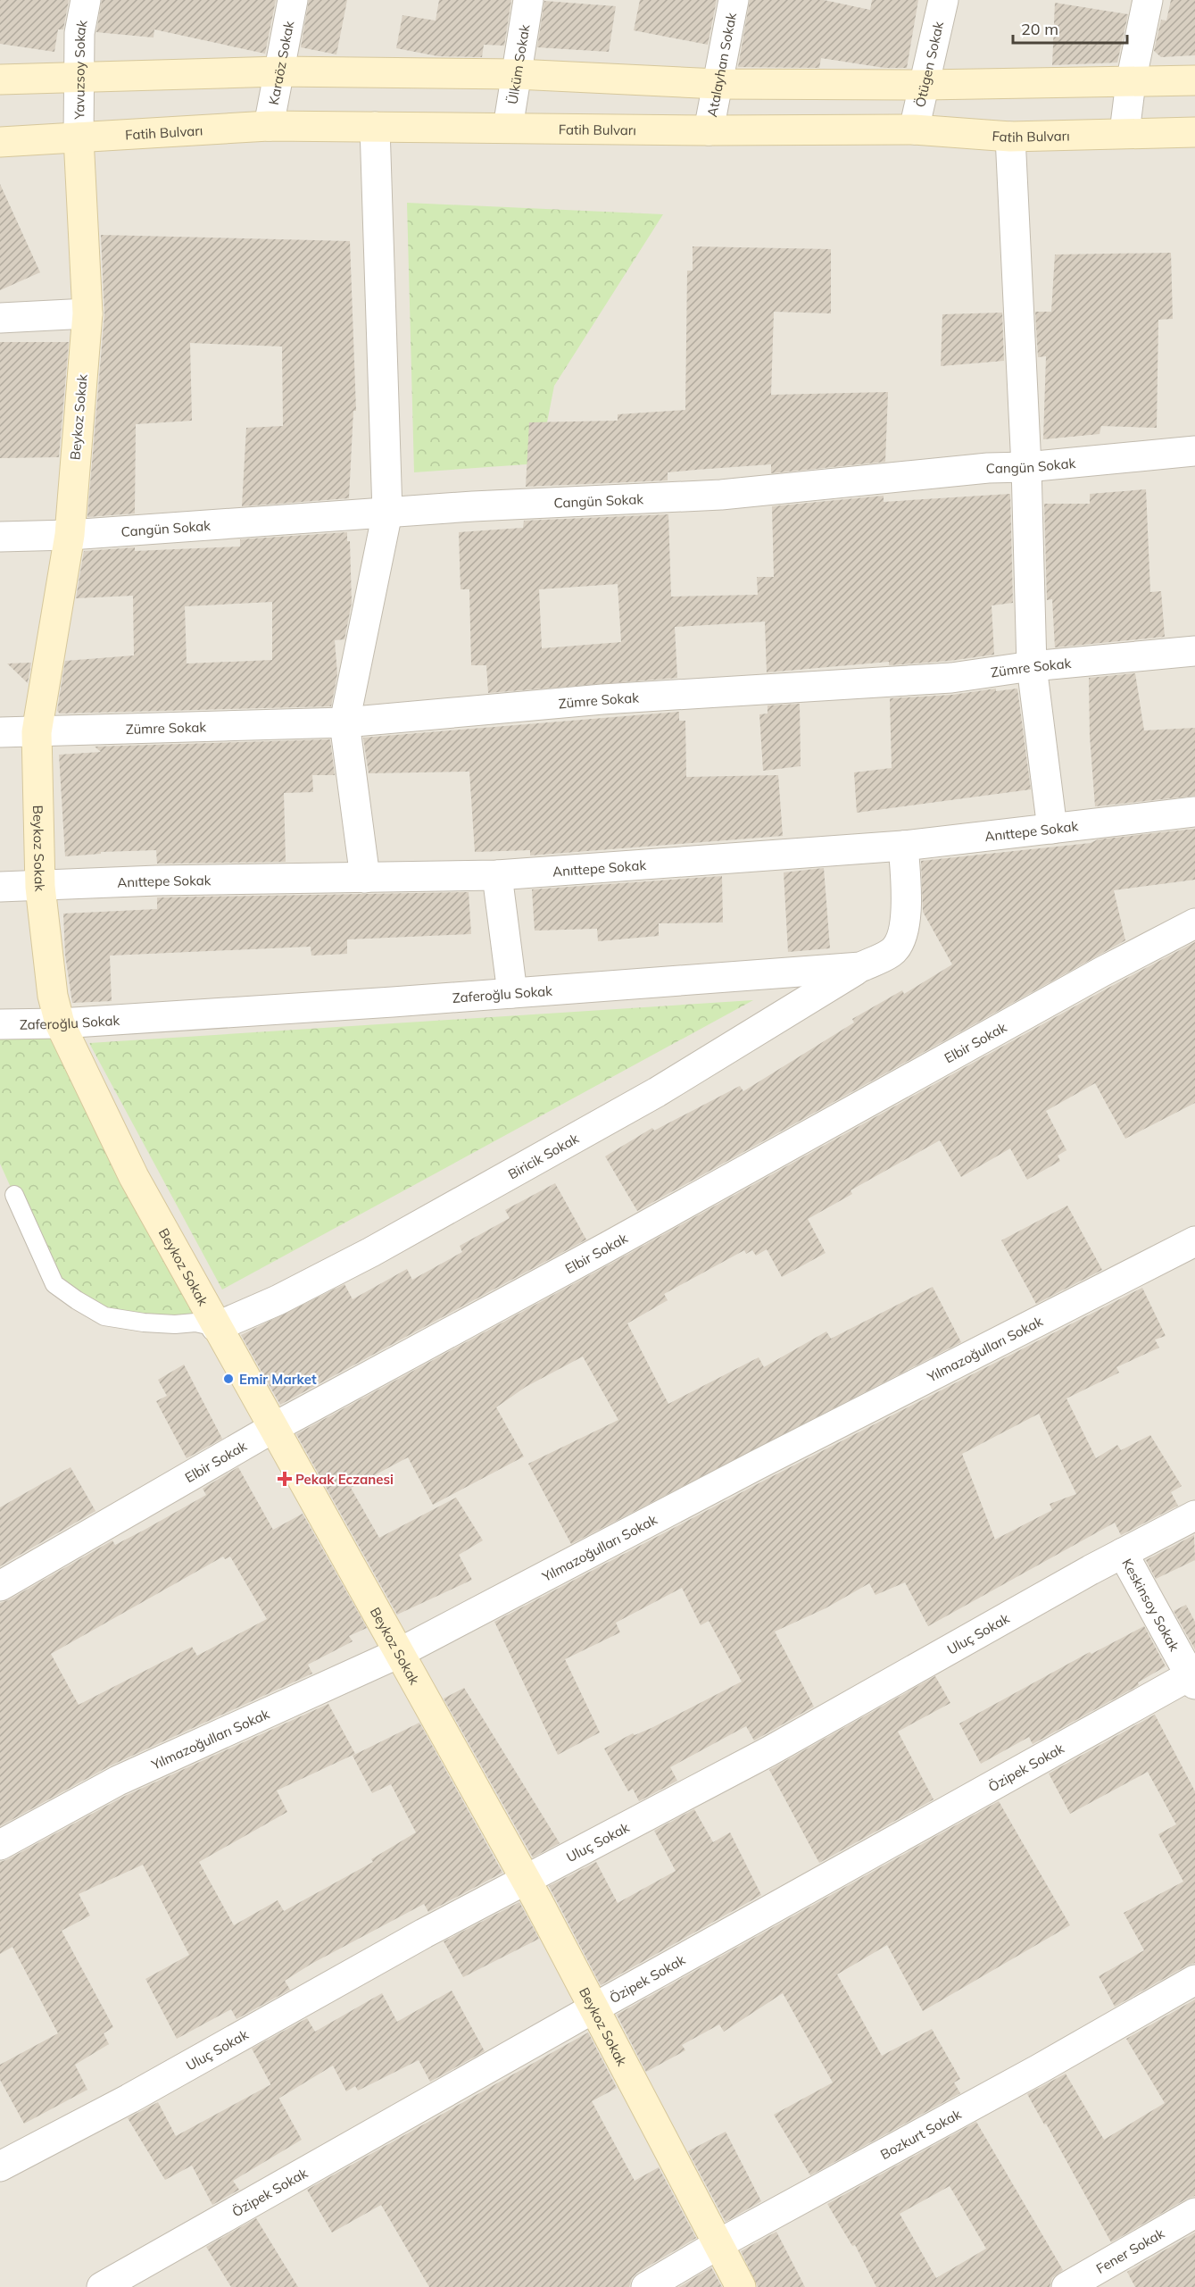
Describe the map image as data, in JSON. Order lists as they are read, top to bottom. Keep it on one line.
{"streets":{"main road":["Fatih Bulvarı","Beykoz Sokak"],"street":["Karaöz Sokak","Ülküm Sokak","Atalayhan Sokak","Ötügen Sokak","Yavuzsoy Sokak","Cangün Sokak","Zümre Sokak","Anıttepe Sokak","Zaferoğlu Sokak","Elbir Sokak","Biricik Sokak","Yılmazoğulları Sokak","Keskinsoy Sokak","Uluç Sokak","Özipek Sokak","Bozkurt Sokak","Fener Sokak"]},"crossings":[["Karaöz Sokak","Fatih Bulvarı"],["Ülküm Sokak","Fatih Bulvarı"],["Atalayhan Sokak","Fatih Bulvarı"],["Ötügen Sokak","Fatih Bulvarı"],["Yavuzsoy Sokak","Fatih Bulvarı"],["Yavuzsoy Sokak","Beykoz Sokak"],["Fatih Bulvarı","Beykoz Sokak"],["Beykoz Sokak","Cangün Sokak"],["Beykoz Sokak","Zümre Sokak"],["Beykoz Sokak","Anıttepe Sokak"],["Beykoz Sokak","Zaferoğlu Sokak"],["Beykoz Sokak","Elbir Sokak"],["Beykoz Sokak","Biricik Sokak"],["Beykoz Sokak","Yılmazoğulları Sokak"],["Beykoz Sokak","Uluç Sokak"],["Beykoz Sokak","Özipek Sokak"],["Beykoz Sokak","Bozkurt Sokak"],["Anıttepe Sokak","Zaferoğlu Sokak"],["Zaferoğlu Sokak","Biricik Sokak"],["Keskinsoy Sokak","Uluç Sokak"],["Keskinsoy Sokak","Özipek Sokak"]],"places":{"other":["Emir Market"],"health":["Pekak Eczanesi"]},"scale_bar":"20 m"}
